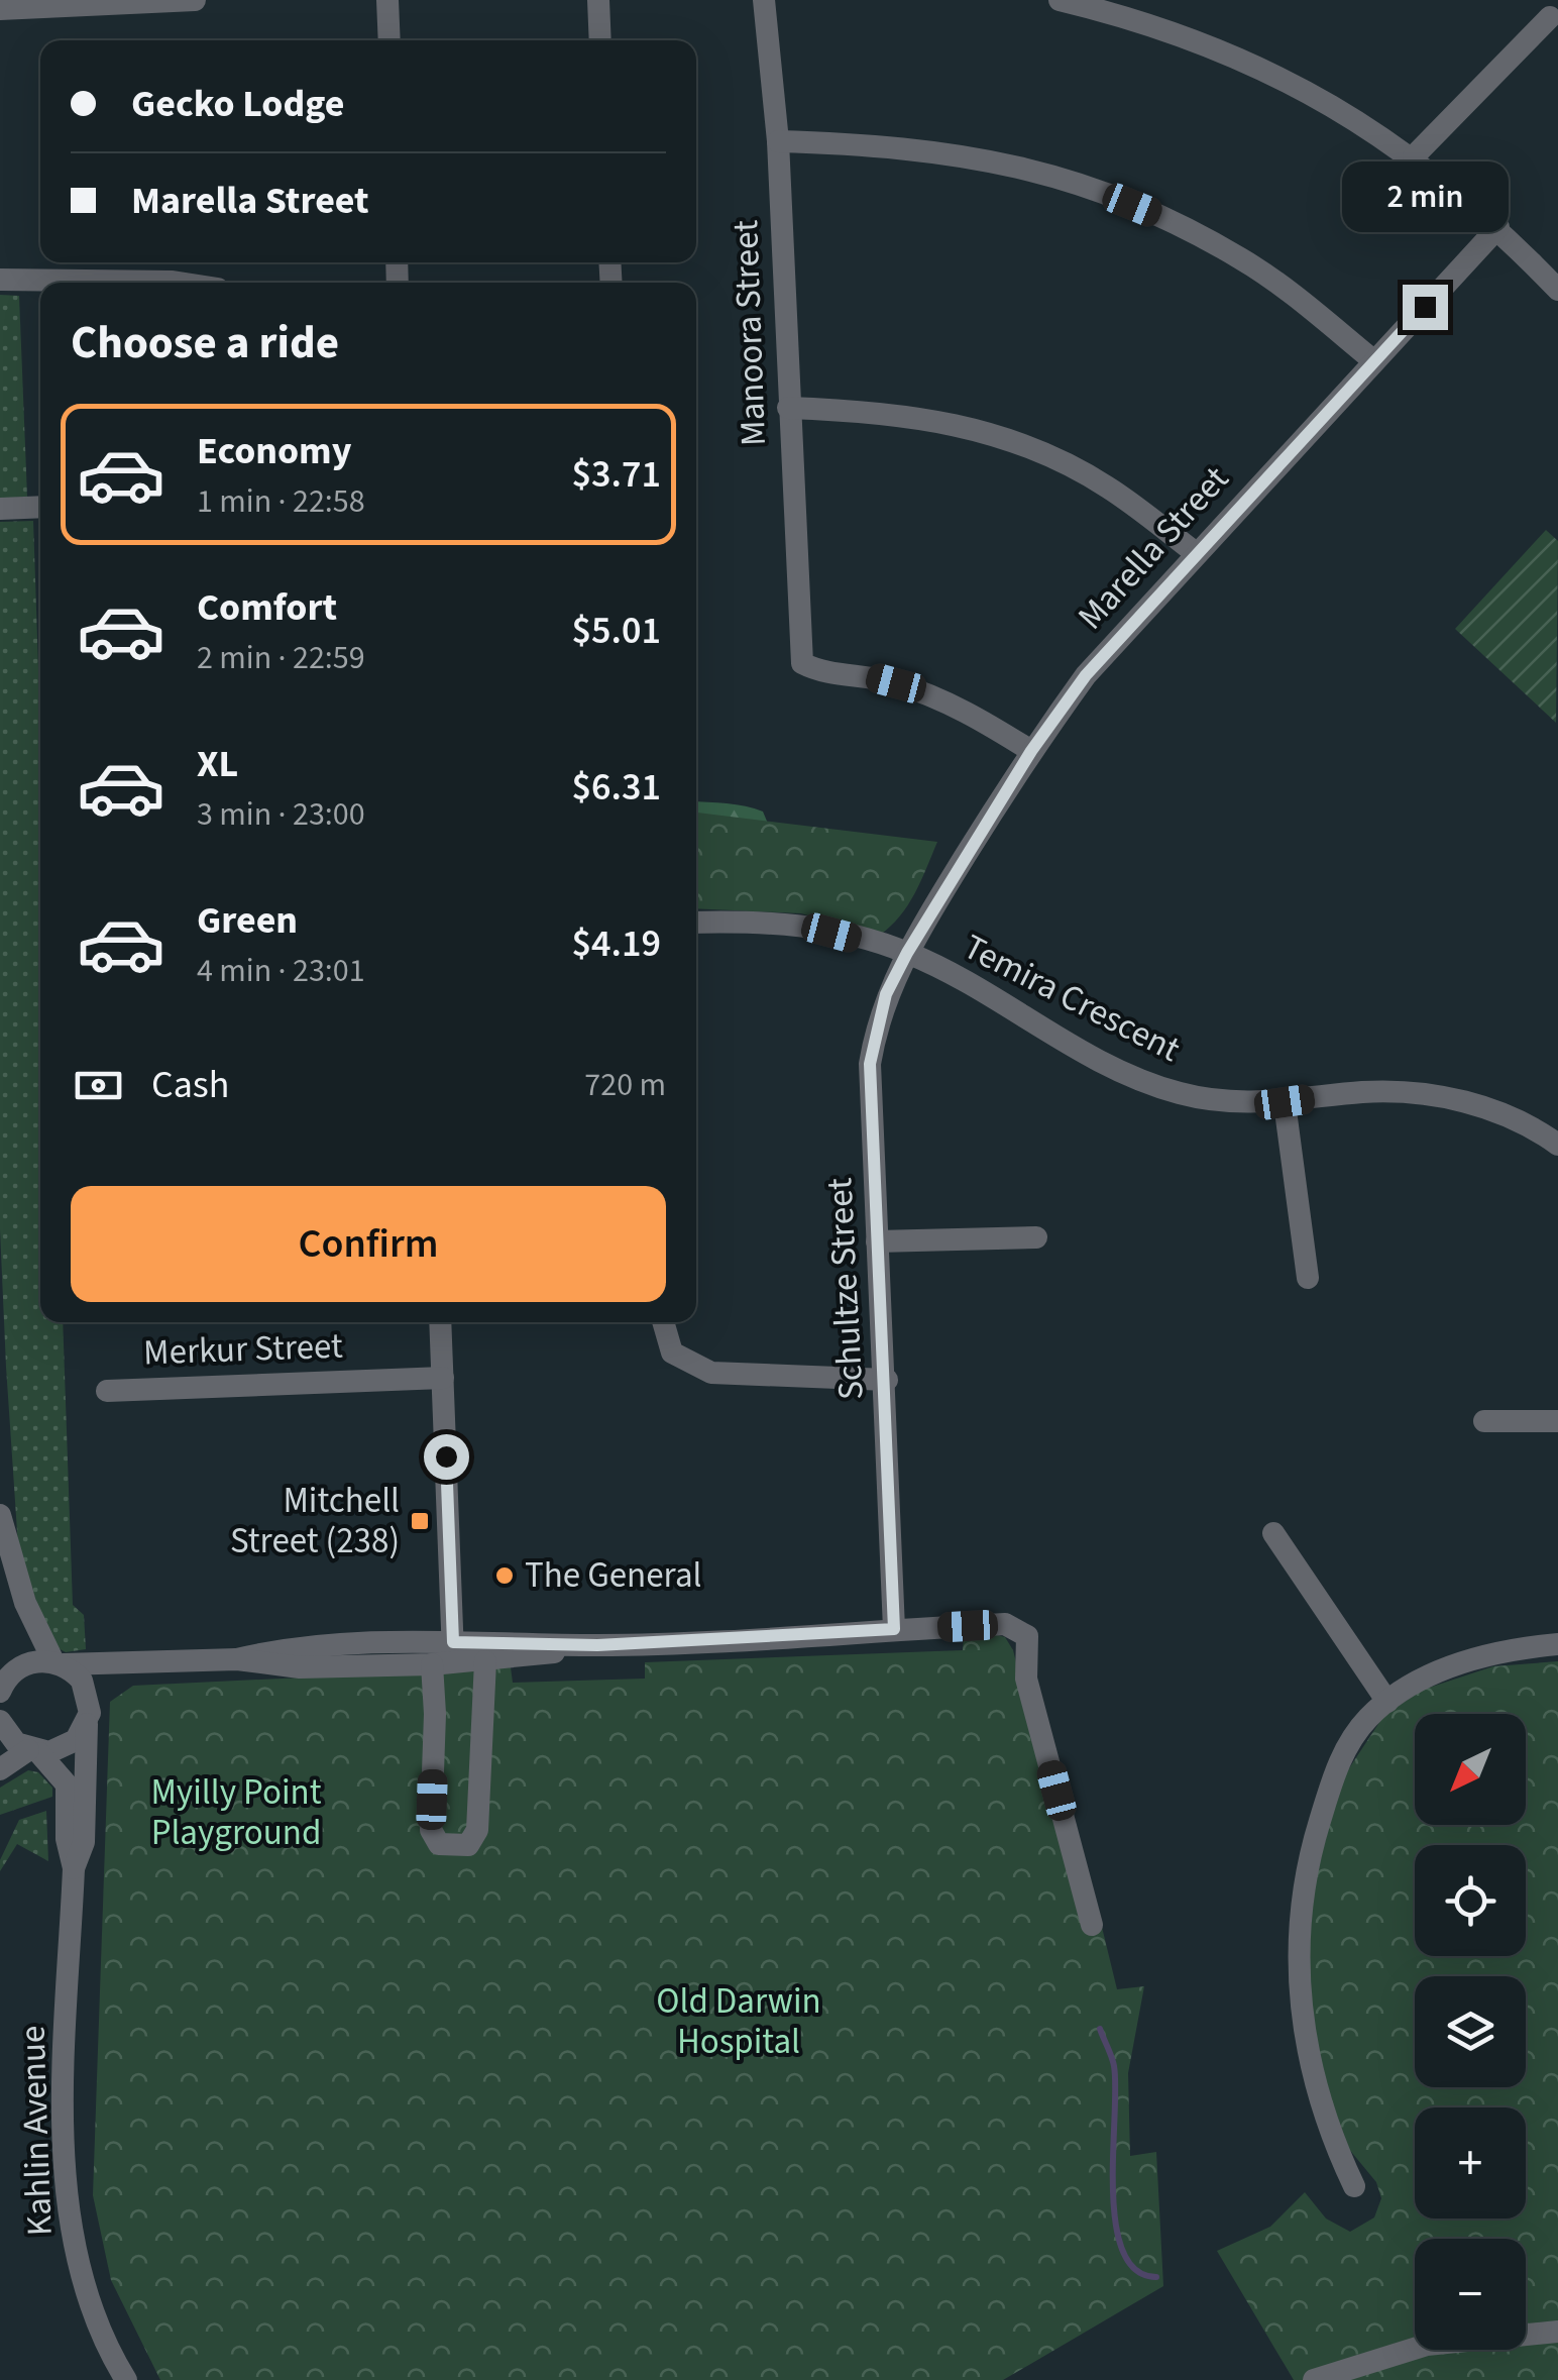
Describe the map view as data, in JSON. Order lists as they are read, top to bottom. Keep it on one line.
{"streets":{"street":["Manoora Street","Marella Street","Temira Crescent","Schultze Street","Merkur Street","Kahlin Avenue"]},"crossings":[["Manoora Street","Marella Street"],["Marella Street","Temira Crescent"],["Marella Street","Schultze Street"],["Temira Crescent","Schultze Street"]],"parks":["Myilly Point Playground","Old Darwin Hospital"],"places":{"transit":["Mitchell Street (238)"],"other":["The General"]},"north":"bottom left","page":{"banner":["Gecko Lodge","Marella Street"],"bubble":"2 min","heading":"Choose a ride","list":[{"name":"Economy","note":"1 min · 22:58","value":"$3.71"},{"name":"Comfort","note":"2 min · 22:59","value":"$5.01"},{"name":"XL","note":"3 min · 23:00","value":"$6.31"},{"name":"Green","note":"4 min · 23:01","value":"$4.19"}],"pay":["Cash","720 m"],"buttons":"Confirm","map_buttons":["+","−"]}}
